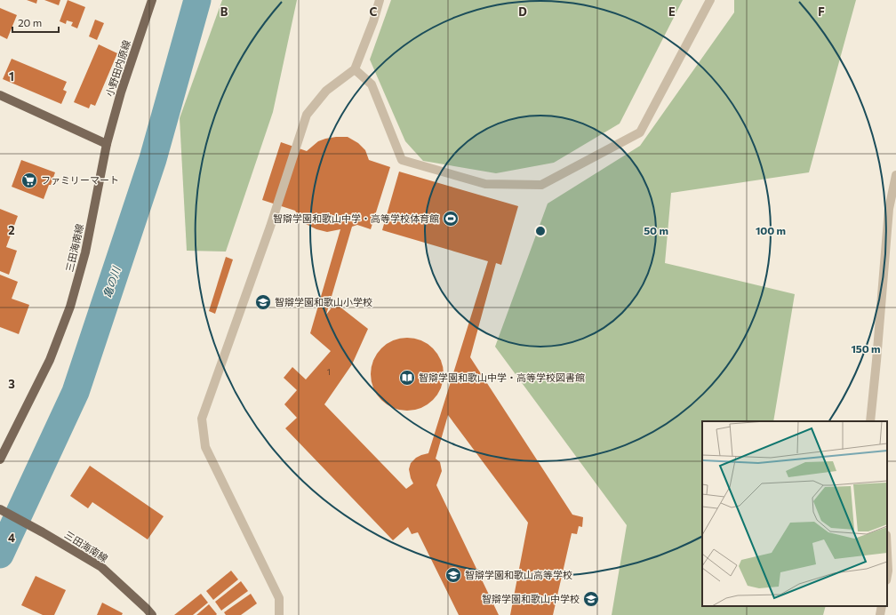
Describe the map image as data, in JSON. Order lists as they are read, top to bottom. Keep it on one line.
{"streets":{"main road":["小野田内原線","三田海南線"]},"crossings":[["小野田内原線","三田海南線"]],"water":["亀の川"],"places":{"supermarket":["ファミリーマート"],"sports":["智辯学園和歌山中学・高等学校体育館"],"school or university":["智辯学園和歌山小学校","智辯学園和歌山高等学校","智辯学園和歌山中学校"],"library":["智辯学園和歌山中学・高等学校図書館"]},"house_numbers":["1"],"scale_bar":"20 m","grid":{"columns":["B","C","D","E","F"],"rows":["1","2","3","4"]},"rings":["50 m","100 m","150 m"]}
